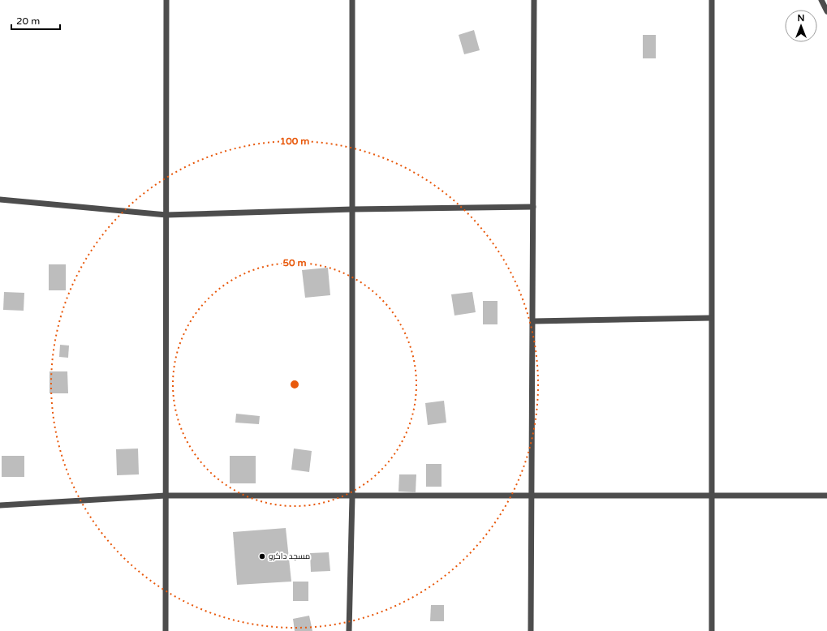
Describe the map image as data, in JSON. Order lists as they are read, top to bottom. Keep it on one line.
{"places":["مسجد داكرو"],"scale_bar":"20 m","north":"top","rings":["100 m","50 m"]}
